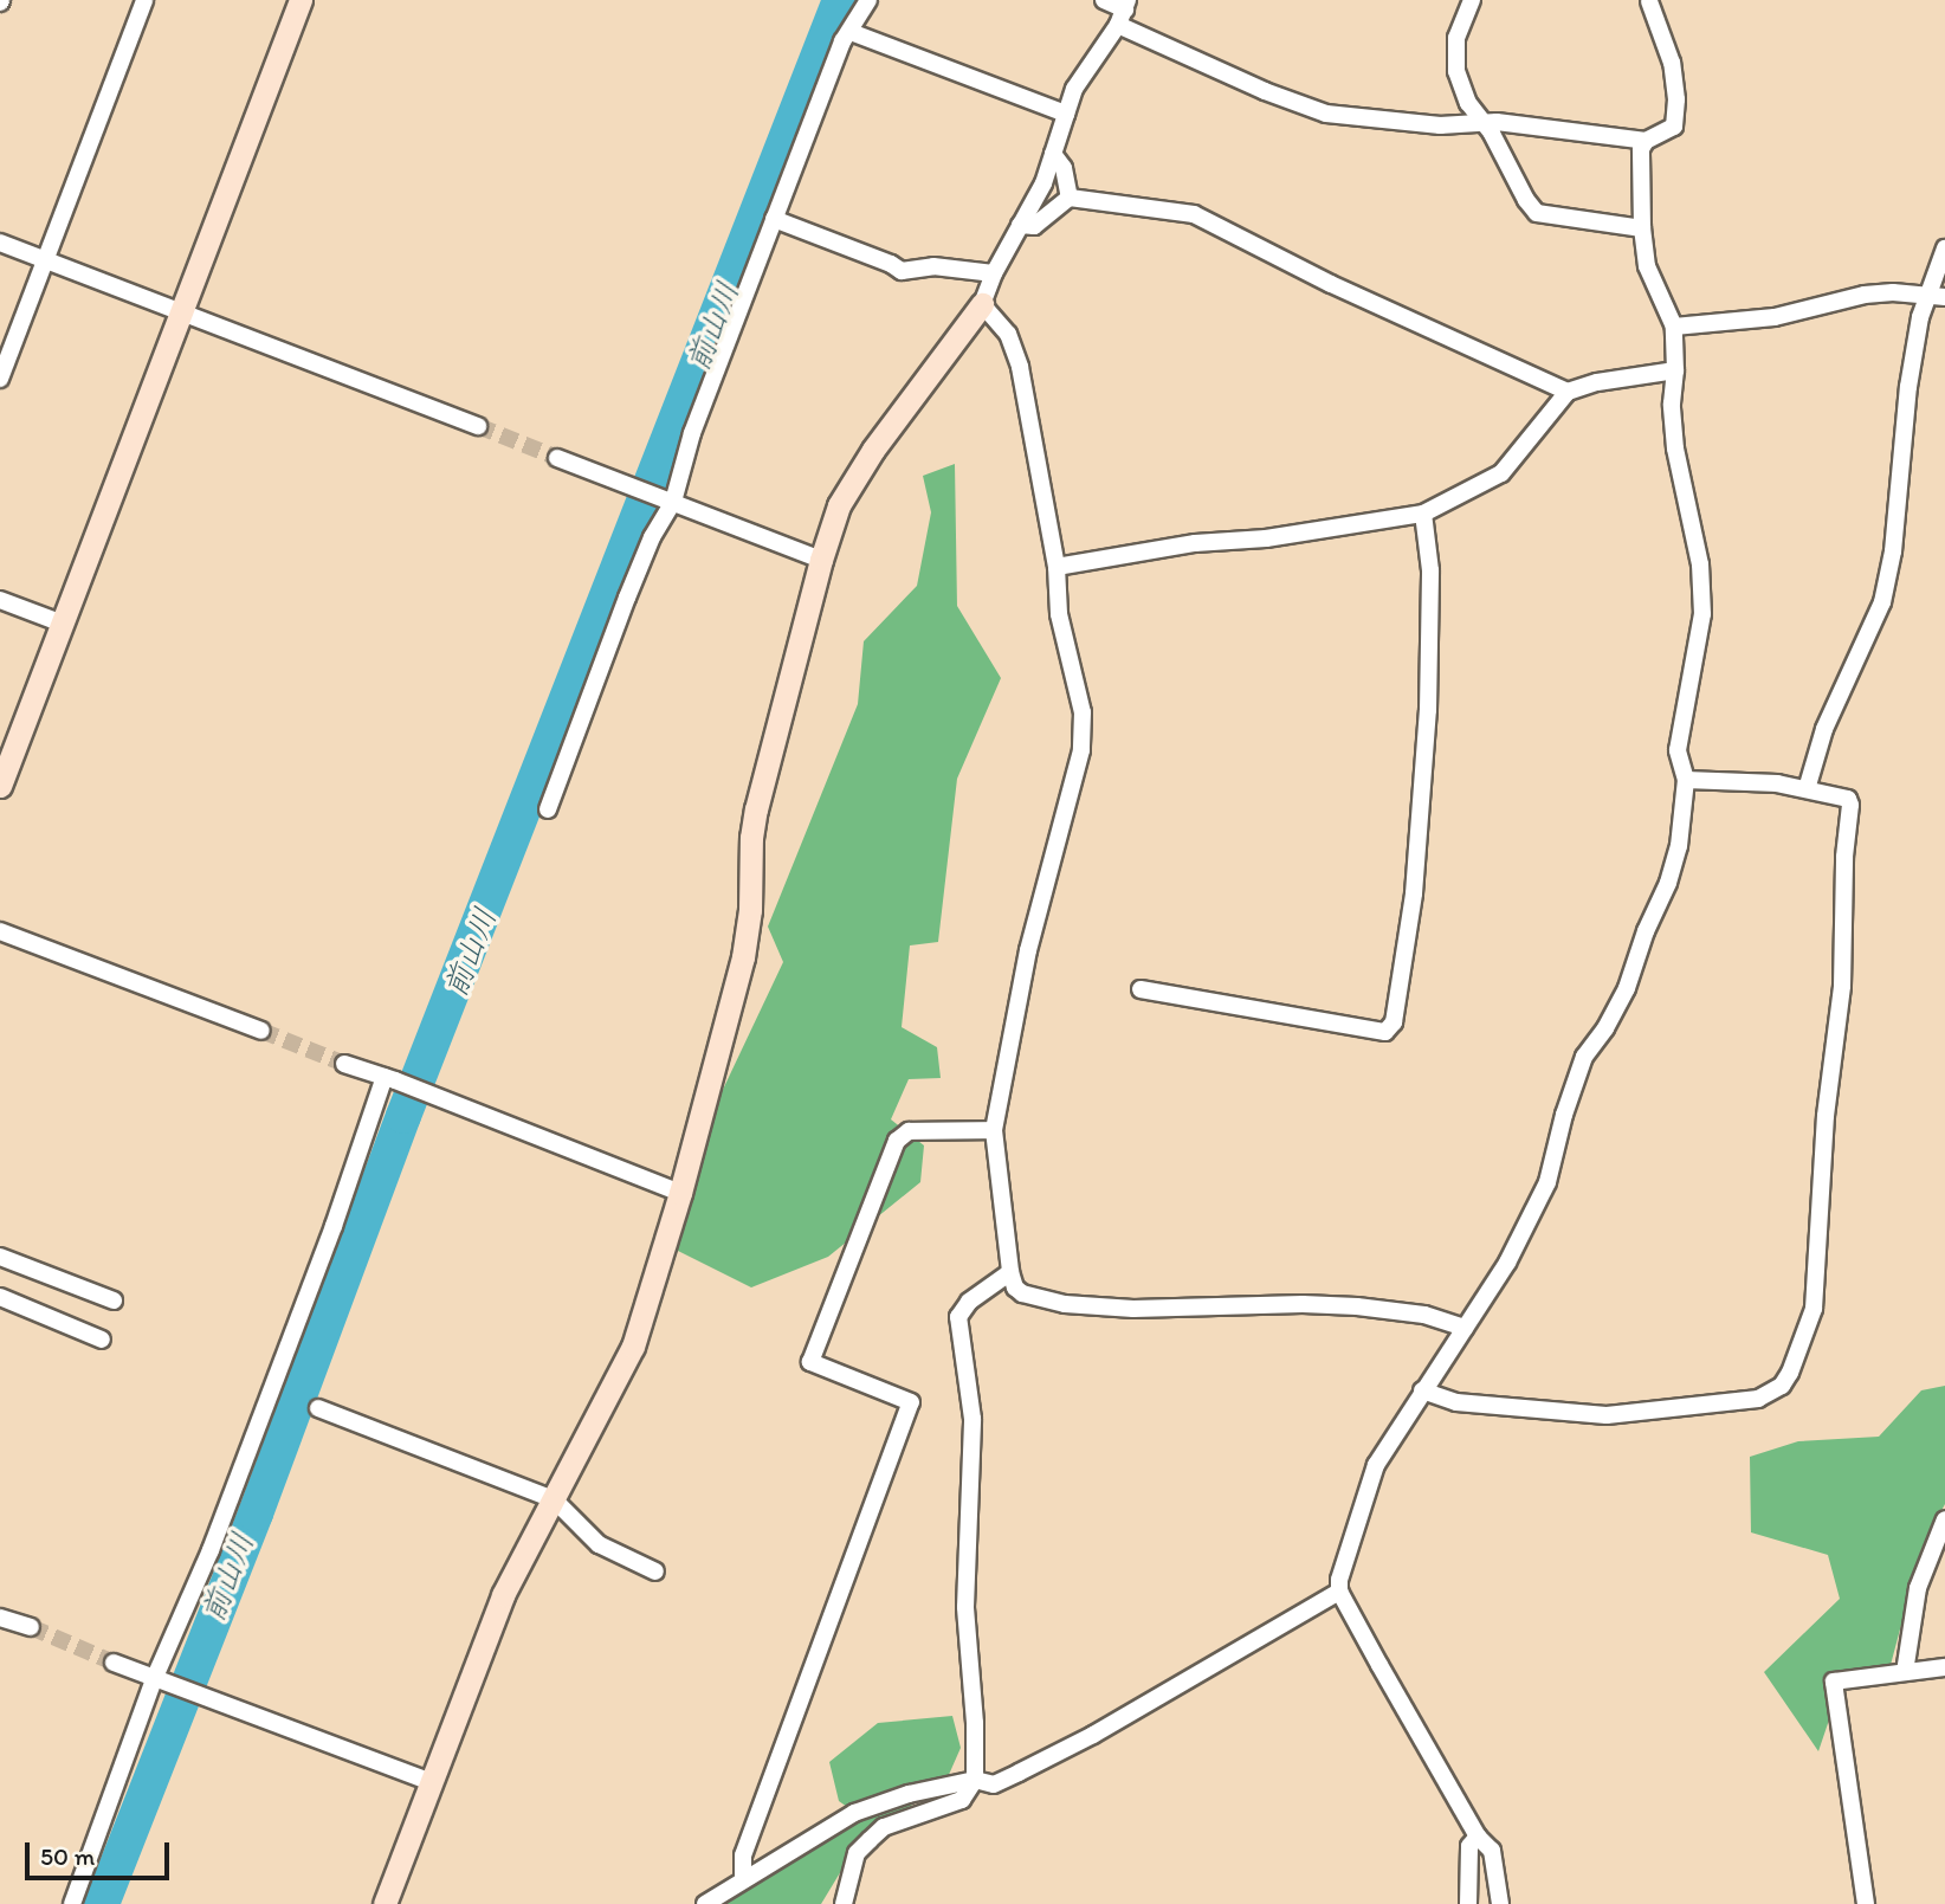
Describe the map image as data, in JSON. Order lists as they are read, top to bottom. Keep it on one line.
{"water":["前山川"],"scale_bar":"50 m"}
